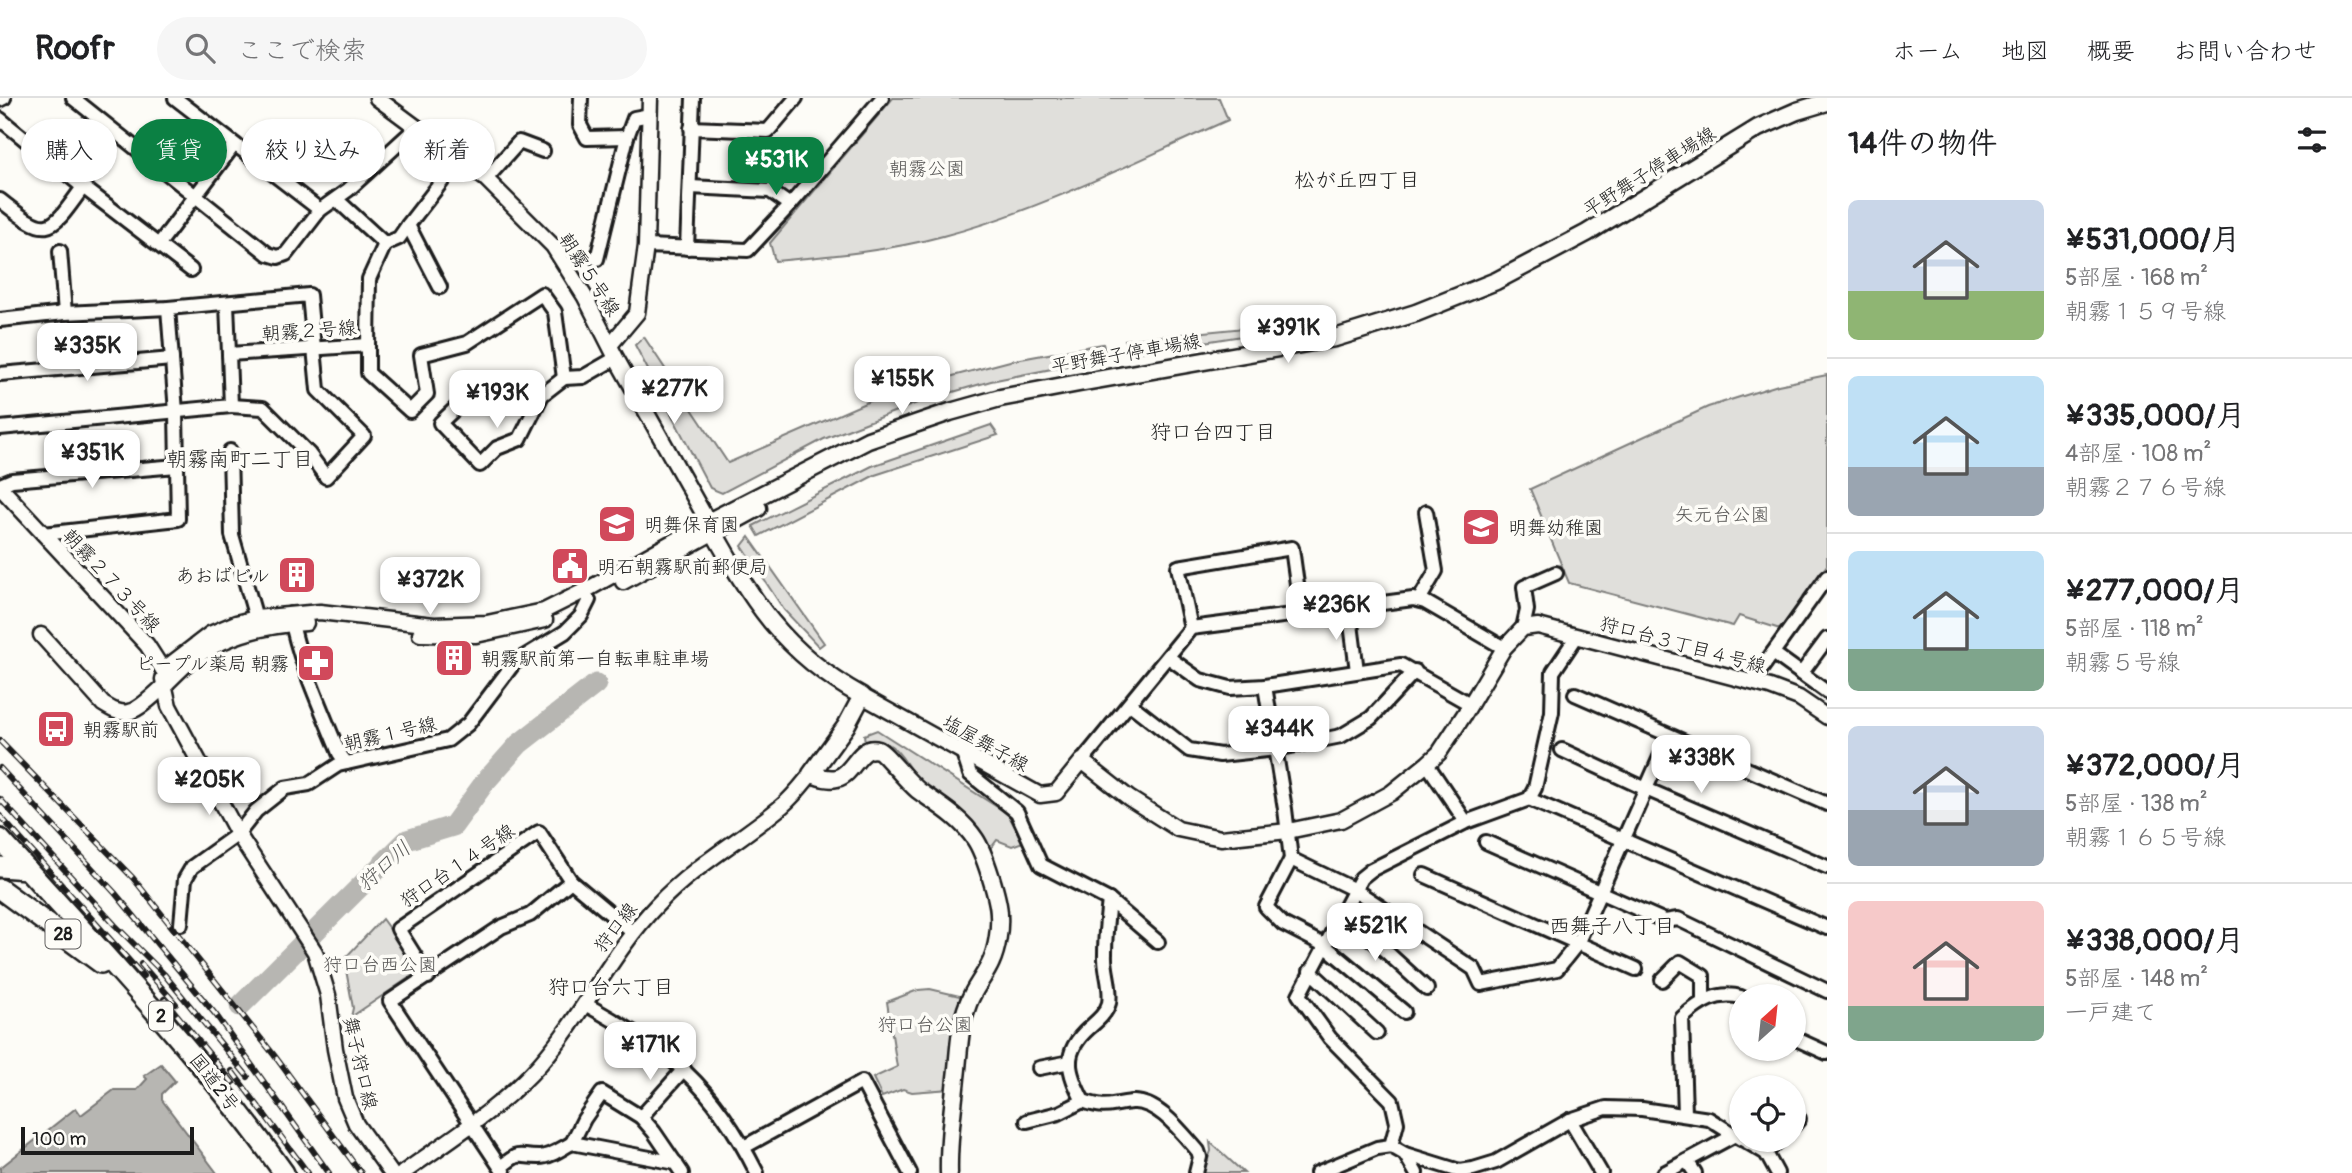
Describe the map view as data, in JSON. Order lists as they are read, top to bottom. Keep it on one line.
{"streets":{"highway":["28","2","国道2号"],"main road":["平野舞子停車場線"],"street":["朝霧５号線","朝霧２号線","朝霧２７３号線","狩口台３丁目４号線","朝霧１号線","塩屋舞子線","狩口台１４号線","狩口線","舞子狩口線"]},"crossings":[["平野舞子停車場線","朝霧５号線"],["朝霧２７３号線","朝霧１号線"],["朝霧２７３号線","舞子狩口線"],["朝霧１号線","舞子狩口線"],["狩口台１４号線","狩口線"],["28","国道2号"]],"districts":["松が丘四丁目","狩口台四丁目","朝霧南町二丁目","西舞子八丁目","狩口台六丁目"],"water":["狩口川"],"parks":["朝霧公園","矢元台公園","狩口台西公園","狩口台公園"],"places":{"school or university":["明舞保育園","明舞幼稚園"],"public building":["明石朝霧駅前郵便局"],"building":["あおばビル","朝霧駅前第一自転車駐車場"],"pharmacy":["ピープル薬局 朝霧"],"bus stop":["朝霧駅前"]},"scale_bar":"100 m","north":"top right","page":{"header":"Roofr","search":"ここで検索","nav":["ホーム","地図","概要","お問い合わせ"],"heading":"14件の物件","chip":["購入","賃貸","絞り込み","新着"],"price":["¥531K","¥391K","¥335K","¥155K","¥277K","¥193K","¥351K","¥372K","¥236K","¥344K","¥338K","¥205K","¥521K","¥171K"],"list":[{"name":"¥531,000/月","note":"5部屋 · 168 m² · 朝霧１５９号線"},{"name":"¥335,000/月","note":"4部屋 · 108 m² · 朝霧２７６号線"},{"name":"¥277,000/月","note":"5部屋 · 118 m² · 朝霧５号線"},{"name":"¥372,000/月","note":"5部屋 · 138 m² · 朝霧１６５号線"},{"name":"¥338,000/月","note":"5部屋 · 148 m² · 一戸建て"}],"scale":"100 m"}}
